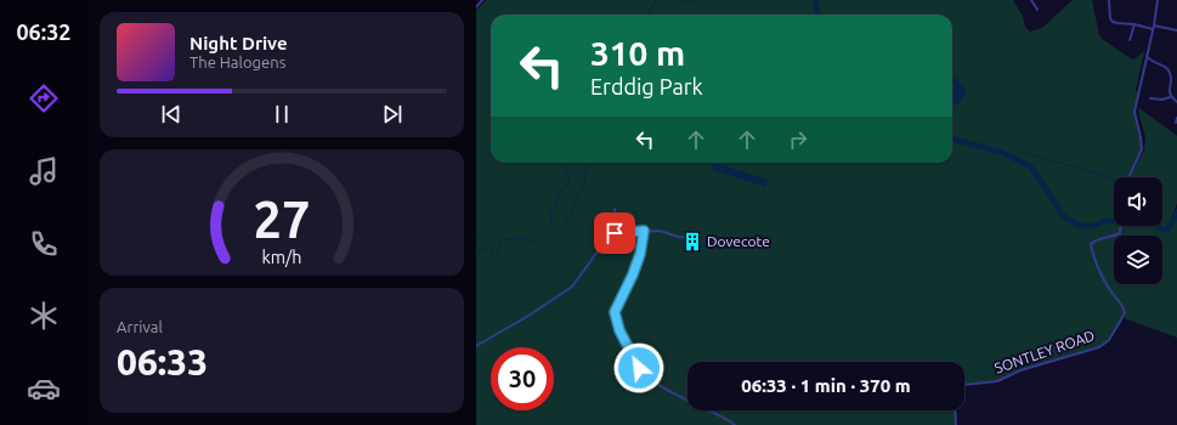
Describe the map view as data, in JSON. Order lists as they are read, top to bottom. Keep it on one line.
{"streets":{"street":["SONTLEY ROAD"]},"places":{"building":["Dovecote"]},"page":{"tabs":"06:32","turn":["310 m","Erddig Park"],"song":["Night Drive","The Halogens"],"tile":["Arrival","06:33"],"limit":"30","trip":"06:33 · 1 min · 370 m","gauge":["27","km/h"]}}
